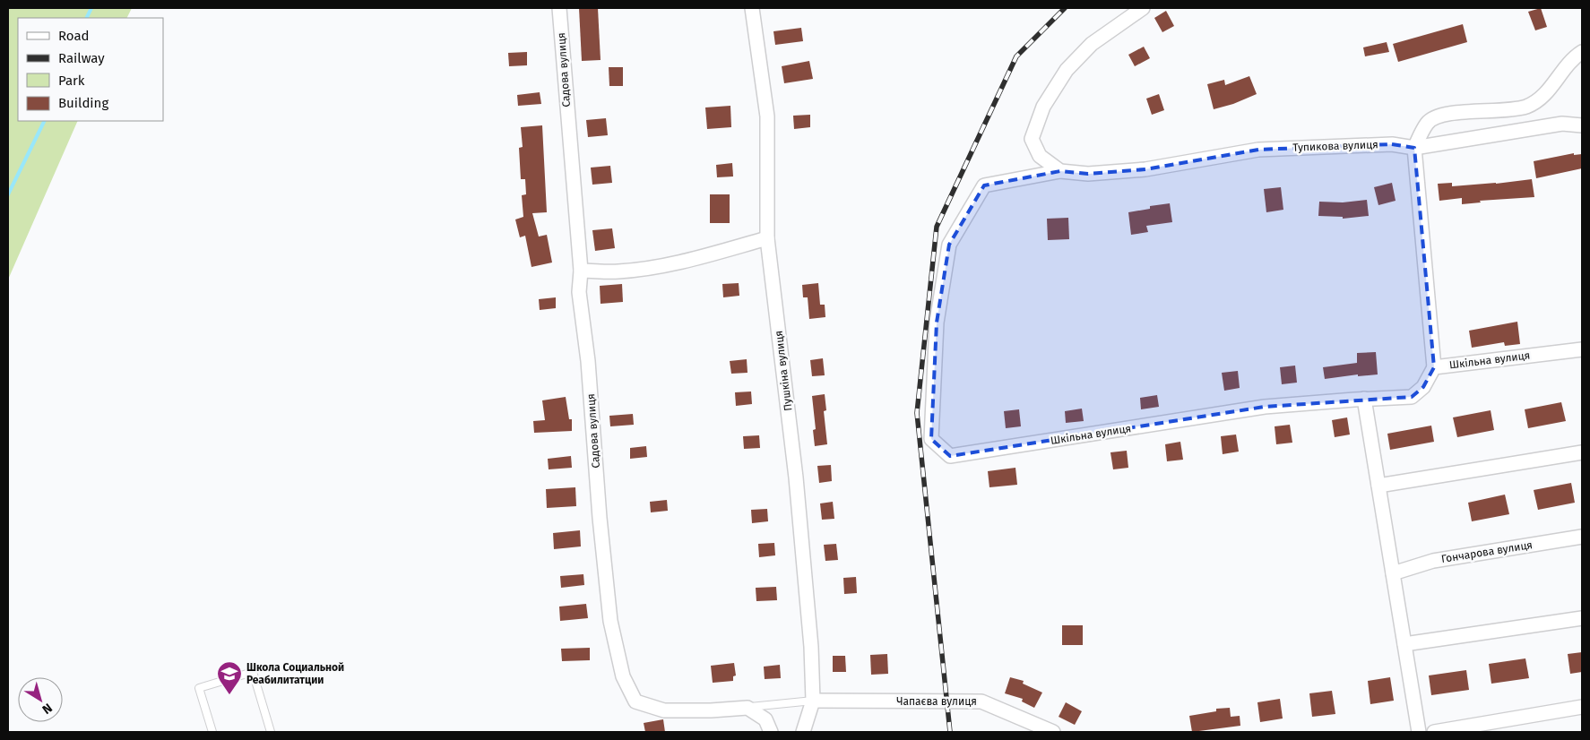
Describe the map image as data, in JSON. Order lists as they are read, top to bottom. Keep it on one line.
{"streets":{"street":["Садова вулиця","Тупикова вулиця","Шкільна вулиця","Пушкіна вулиця","Гончарова вулиця","Чапаєва вулиця"]},"crossings":[["Тупикова вулиця","Шкільна вулиця"],["Пушкіна вулиця","Чапаєва вулиця"]],"places":{"school or university":["Школа Социальной Реабилитатции"]},"legend":["Road","Railway","Park","Building"],"north":"bottom right"}
